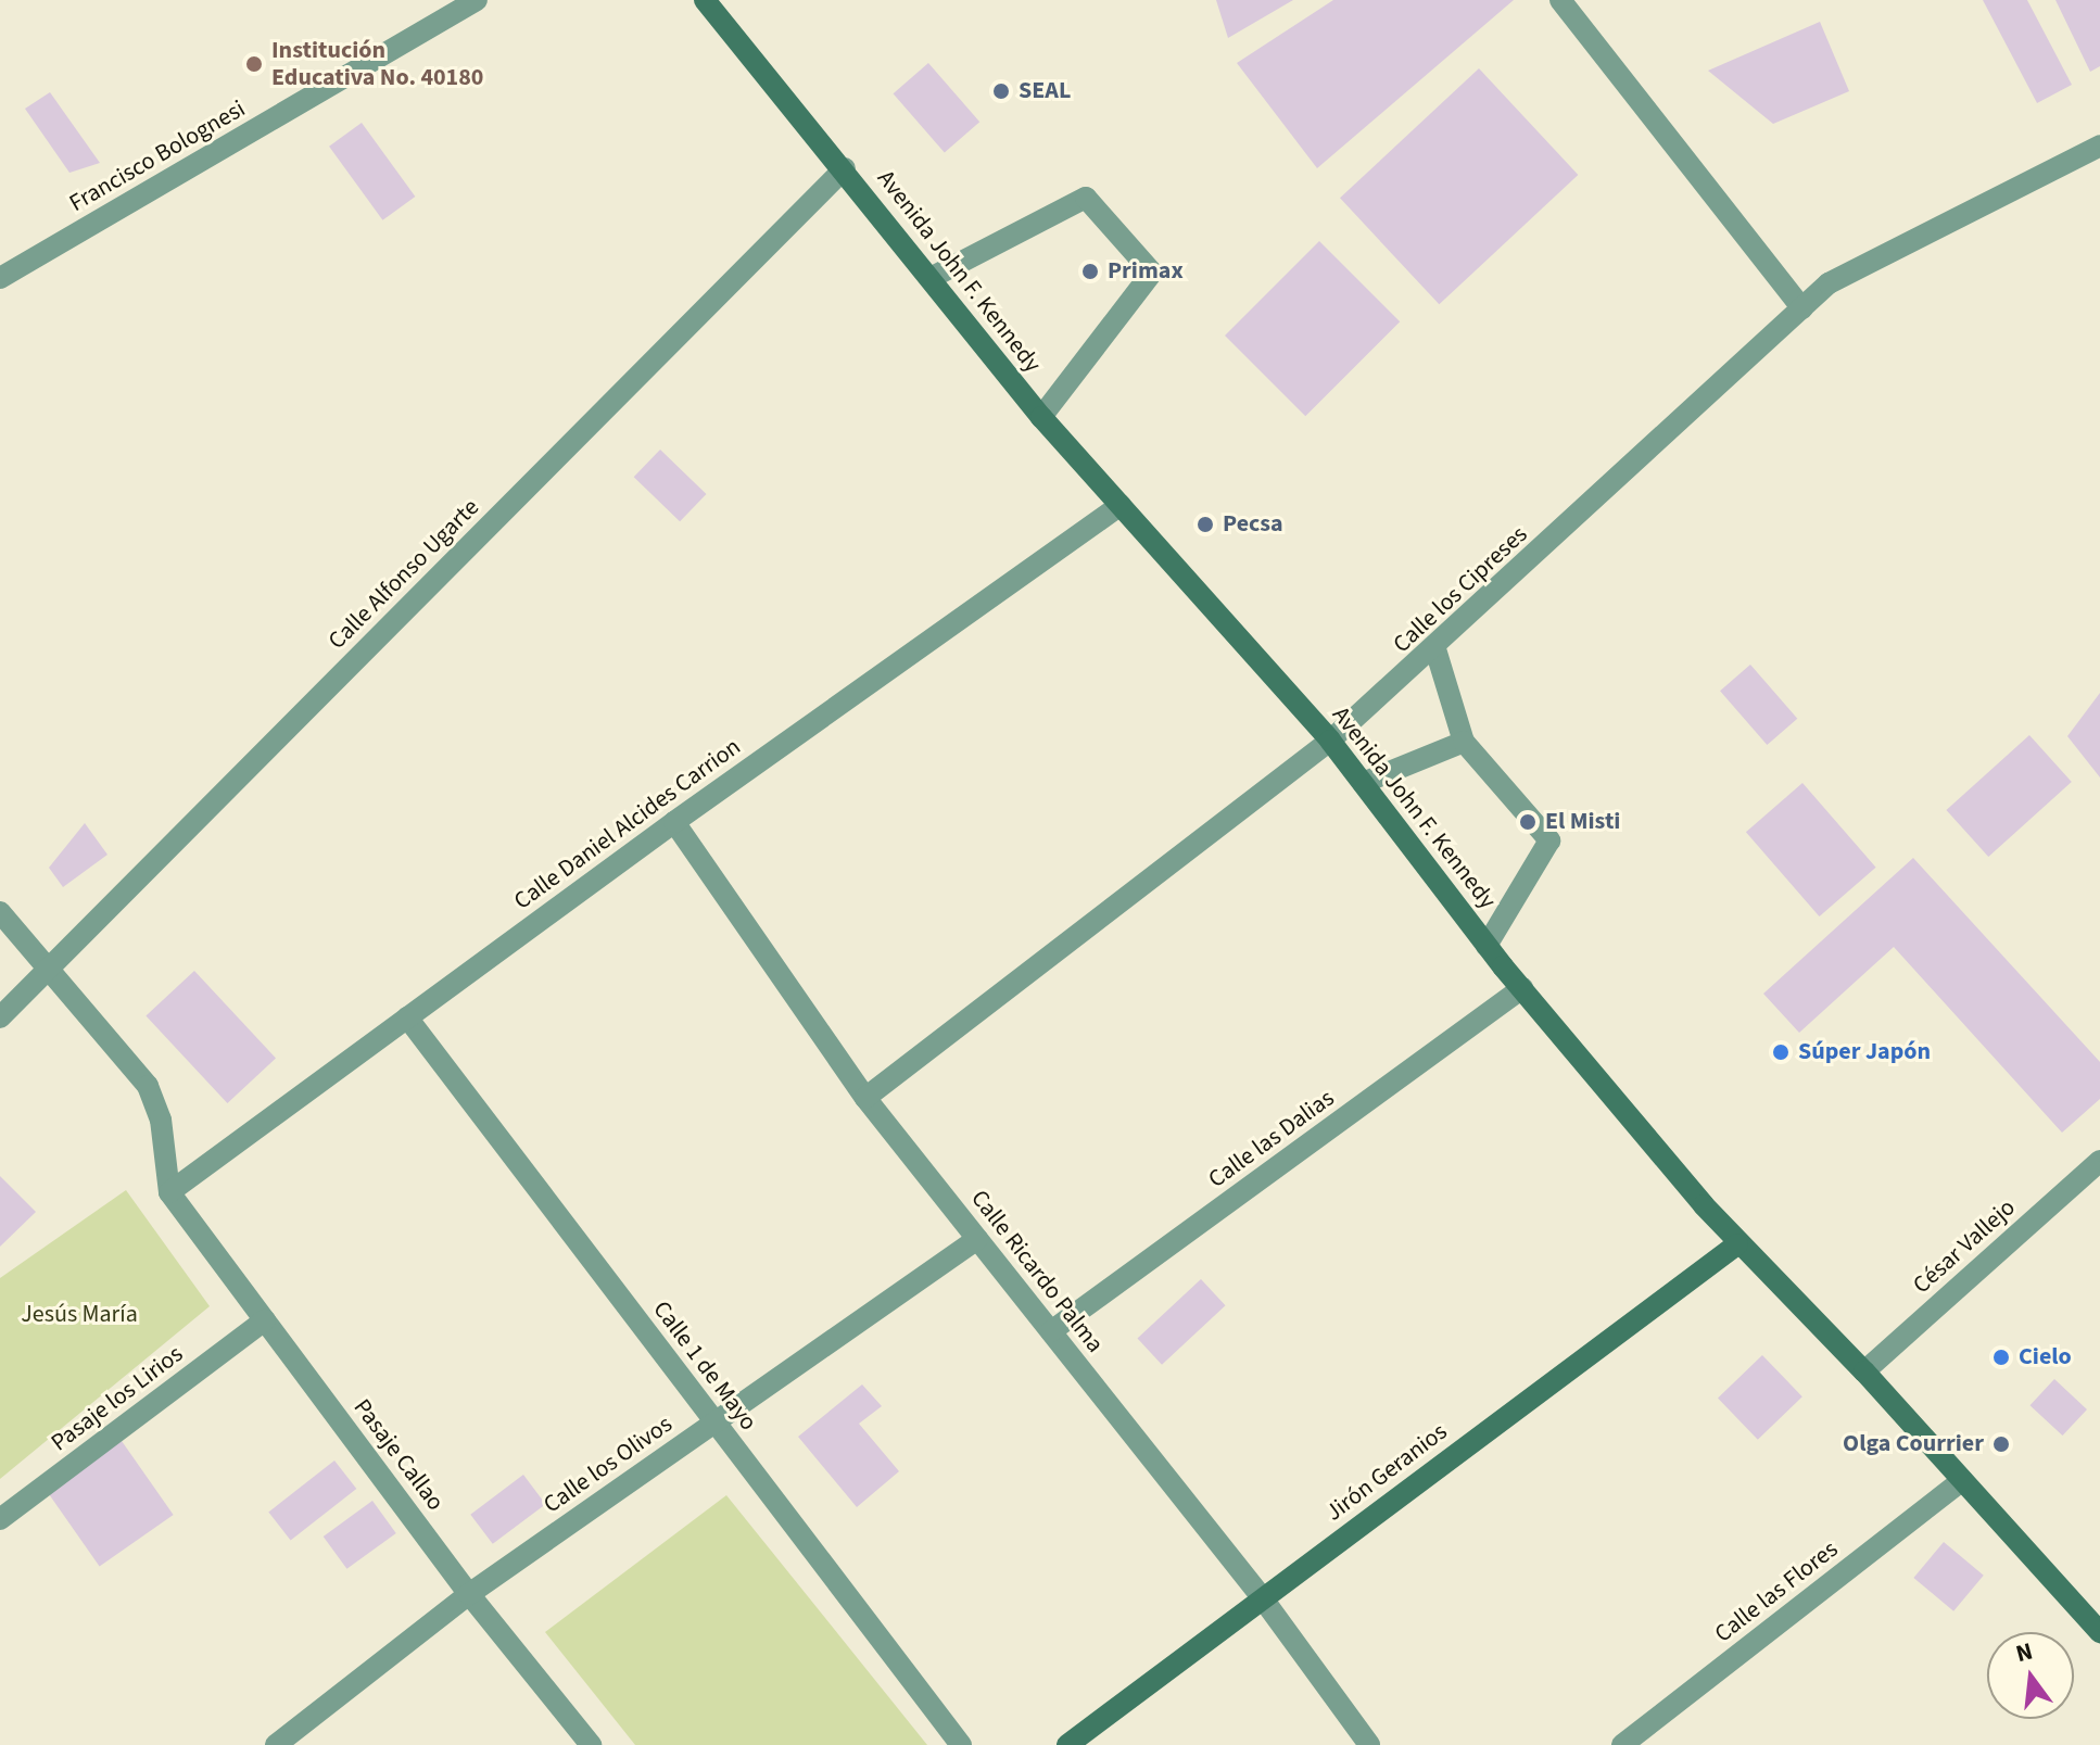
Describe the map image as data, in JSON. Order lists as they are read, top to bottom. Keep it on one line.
{"streets":{"main road":["Avenida John F. Kennedy","Jirón Geranios"],"street":["Francisco Bolognesi","Calle Alfonso Ugarte","Calle los Cipreses","Calle Daniel Alcides Carrion","Calle las Dalias","César Vallejo","Calle Ricardo Palma","Calle 1 de Mayo","Pasaje los Lirios","Pasaje Callao","Calle los Olivos","Calle las Flores"]},"crossings":[["Avenida John F. Kennedy","Calle Alfonso Ugarte"],["Avenida John F. Kennedy","Calle los Cipreses"],["Avenida John F. Kennedy","Calle Daniel Alcides Carrion"],["Avenida John F. Kennedy","Calle las Dalias"],["Avenida John F. Kennedy","César Vallejo"],["Avenida John F. Kennedy","Jirón Geranios"],["Avenida John F. Kennedy","Calle las Flores"],["Calle los Cipreses","Calle Ricardo Palma"],["Calle Daniel Alcides Carrion","Calle Ricardo Palma"],["Calle Daniel Alcides Carrion","Calle 1 de Mayo"],["Calle Daniel Alcides Carrion","Pasaje Callao"],["Calle las Dalias","Calle Ricardo Palma"],["Calle Ricardo Palma","Calle los Olivos"],["Calle Ricardo Palma","Jirón Geranios"],["Calle 1 de Mayo","Calle los Olivos"],["Pasaje los Lirios","Pasaje Callao"],["Pasaje Callao","Calle los Olivos"]],"parks":["Jesús María"],"places":["Institución Educativa No. 40180","SEAL","Primax","Pecsa","El Misti","Súper Japón","Cielo","Olga Courrier"],"north":"top"}
